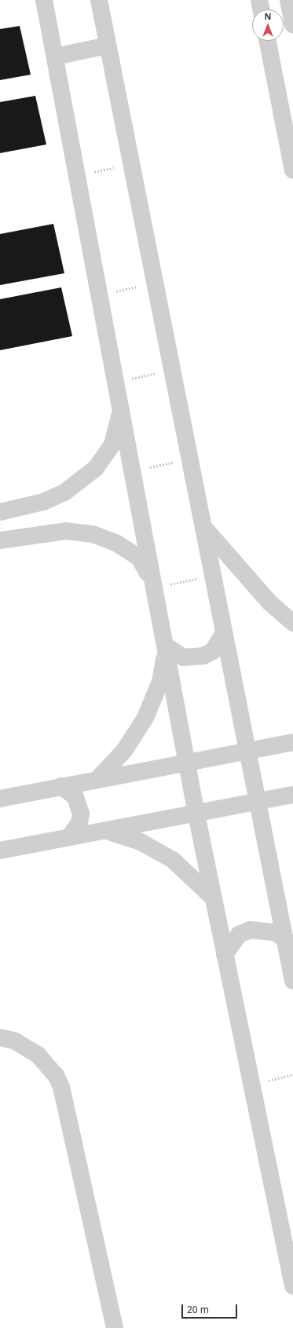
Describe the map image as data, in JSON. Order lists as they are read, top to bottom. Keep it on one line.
{"scale_bar":"20 m","north":"top"}
